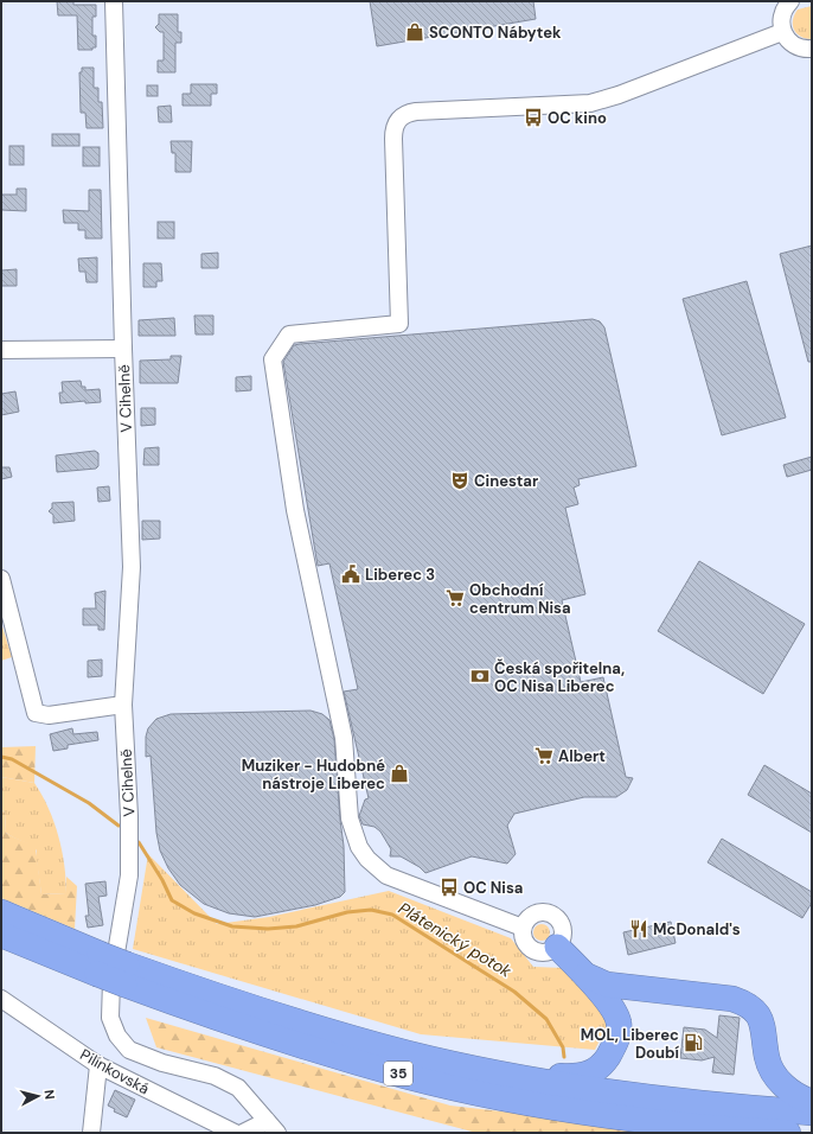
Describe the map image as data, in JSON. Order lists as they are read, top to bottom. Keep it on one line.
{"streets":{"highway":["35"],"street":["V Cihelně","Pilínkovská"]},"water":["Plátenický potok"],"places":{"shop":["SCONTO Nábytek","Muziker - Hudobné nástroje Liberec"],"bus stop":["OC kino","OC Nisa"],"theatre":["Cinestar"],"public building":["Liberec 3"],"supermarket":["Obchodní centrum Nisa","Albert"],"bank":["Česká spořitelna, OC Nisa Liberec"],"restaurant":["McDonald's"],"fuel station":["MOL, Liberec Doubí"]},"north":"right"}
